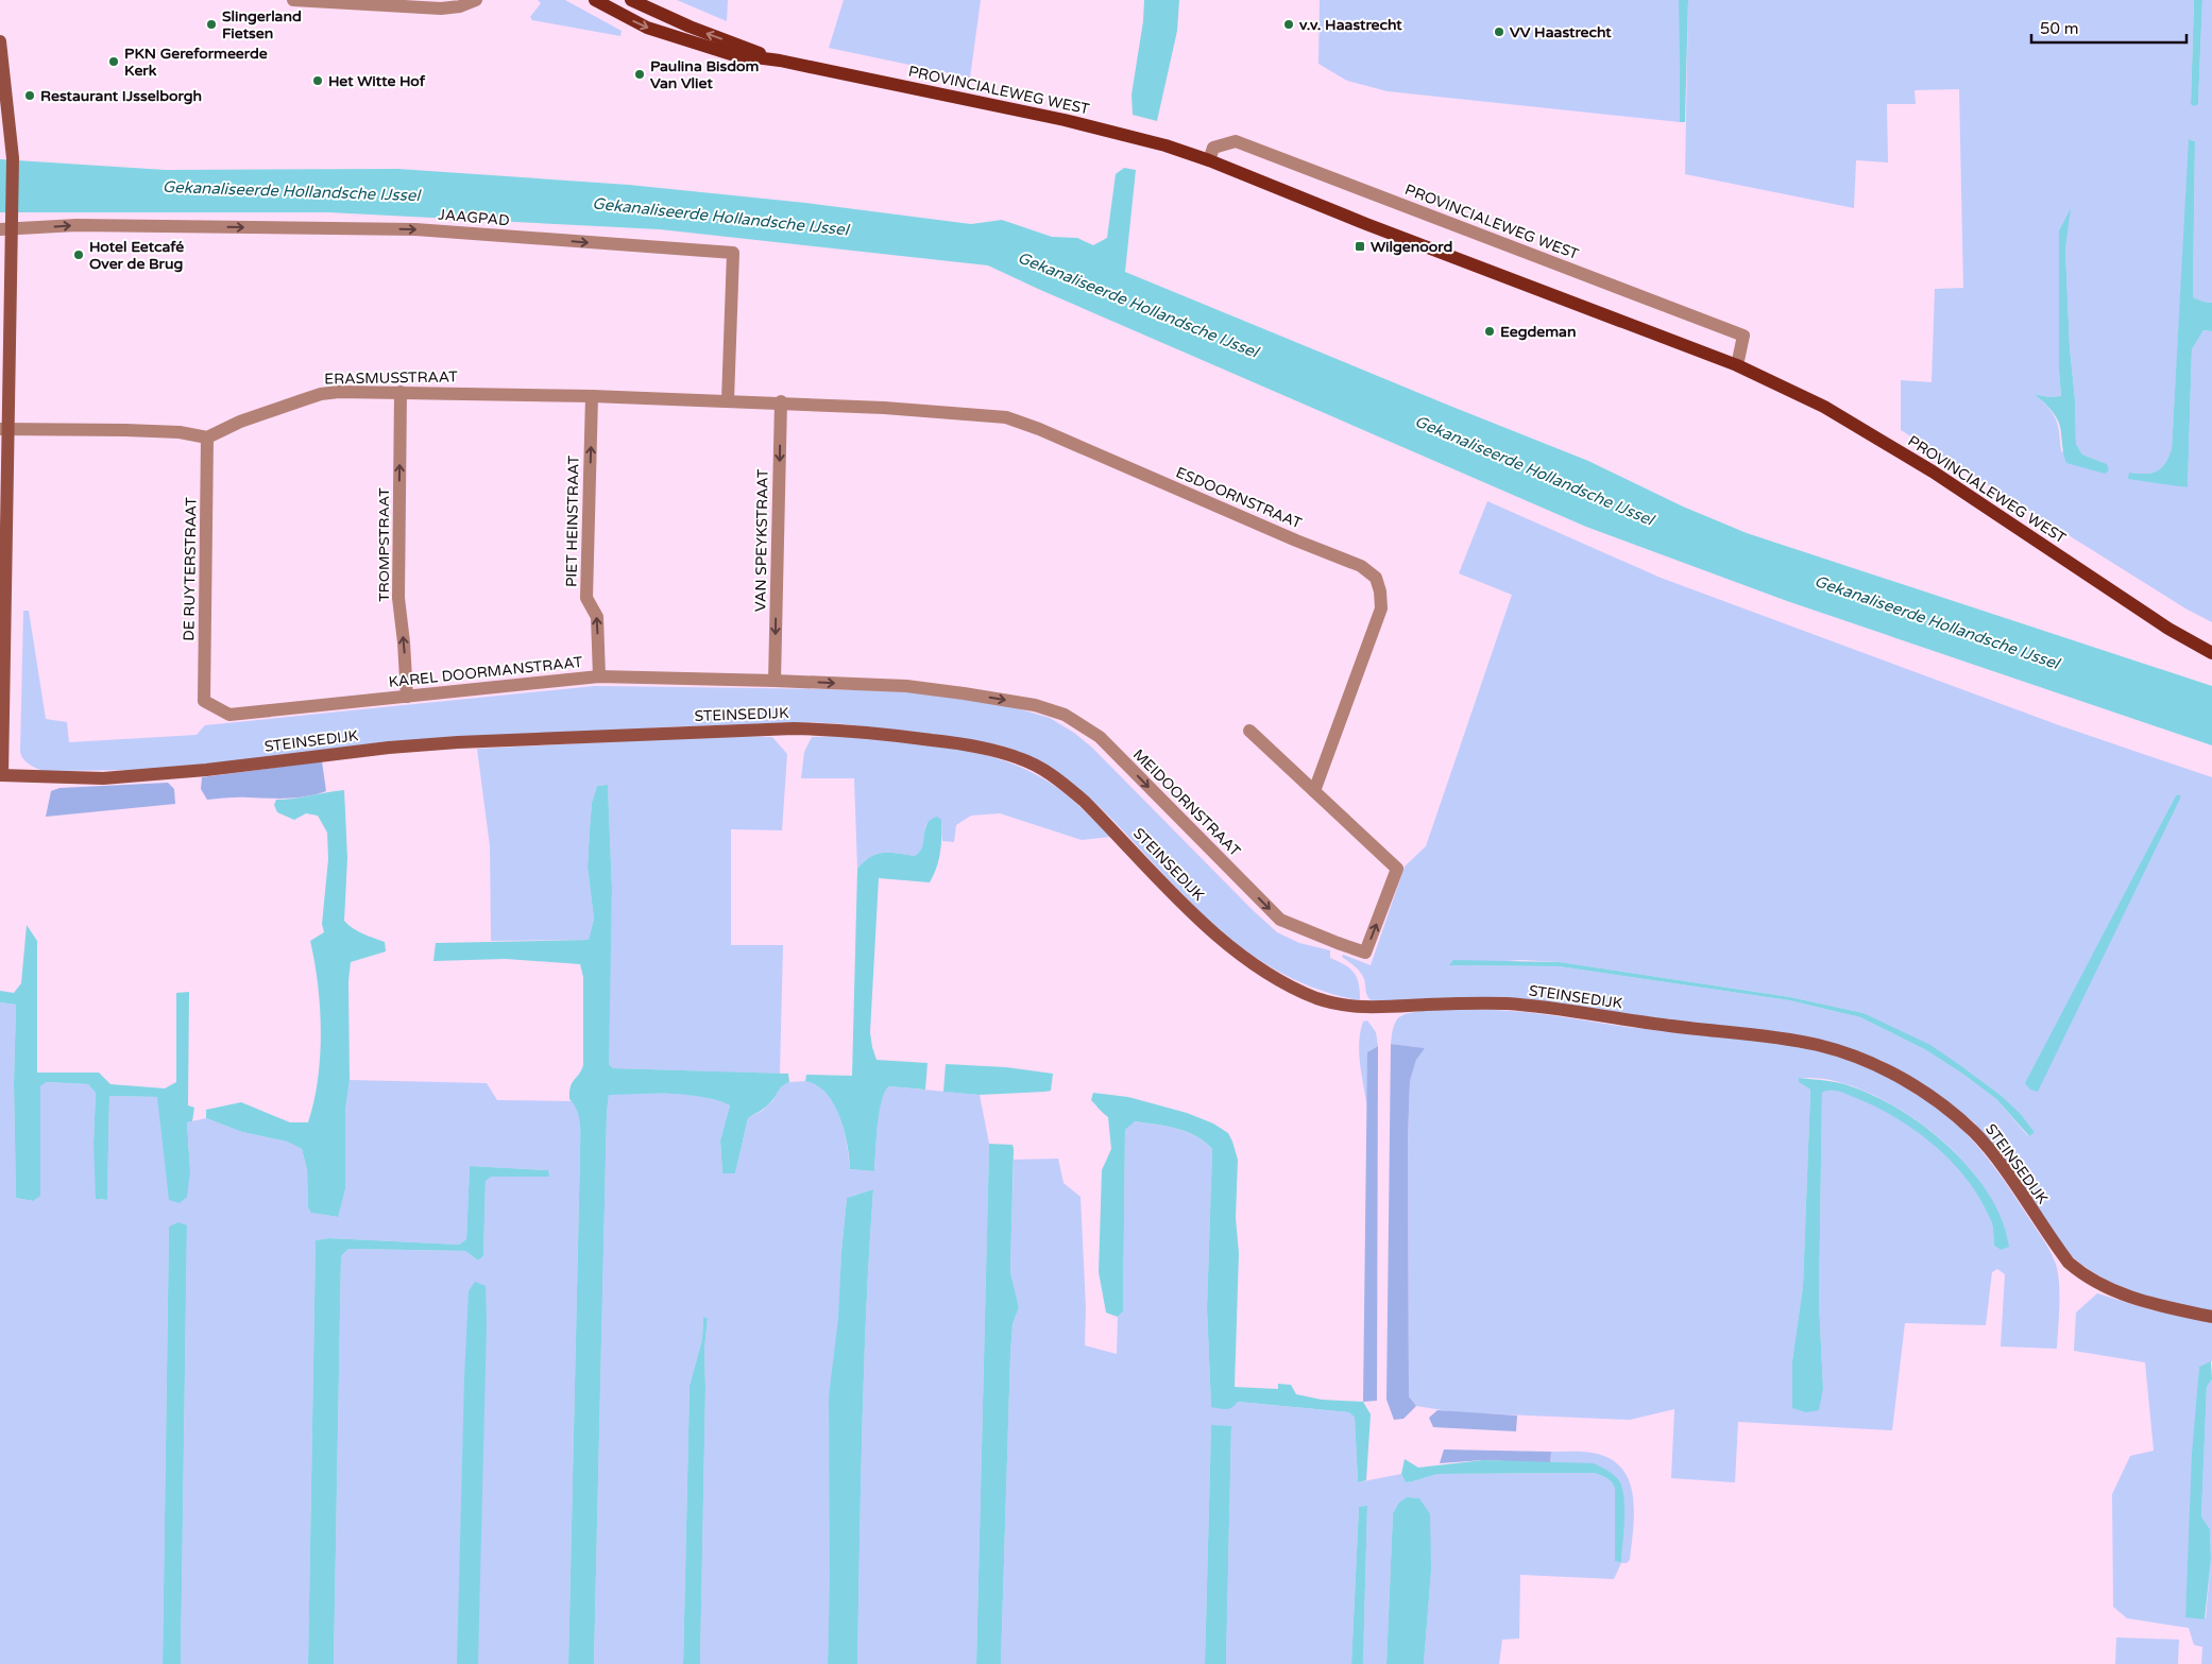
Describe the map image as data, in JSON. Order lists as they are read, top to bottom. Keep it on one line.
{"streets":{"main road":["PROVINCIALEWEG WEST"],"street":["JAAGPAD","ERASMUSSTRAAT","ESDOORNSTRAAT","PIET HEINSTRAAT","VAN SPEYKSTRAAT","TROMPSTRAAT","DE RUYTERSTRAAT","KAREL DOORMANSTRAAT","STEINSEDIJK","MEIDOORNSTRAAT"]},"crossings":[["JAAGPAD","ERASMUSSTRAAT"],["ERASMUSSTRAAT","ESDOORNSTRAAT"],["ERASMUSSTRAAT","PIET HEINSTRAAT"],["ERASMUSSTRAAT","VAN SPEYKSTRAAT"],["ERASMUSSTRAAT","TROMPSTRAAT"],["ERASMUSSTRAAT","DE RUYTERSTRAAT"],["ESDOORNSTRAAT","VAN SPEYKSTRAAT"],["ESDOORNSTRAAT","MEIDOORNSTRAAT"],["PIET HEINSTRAAT","KAREL DOORMANSTRAAT"],["VAN SPEYKSTRAAT","KAREL DOORMANSTRAAT"],["VAN SPEYKSTRAAT","MEIDOORNSTRAAT"],["TROMPSTRAAT","KAREL DOORMANSTRAAT"],["DE RUYTERSTRAAT","KAREL DOORMANSTRAAT"],["KAREL DOORMANSTRAAT","MEIDOORNSTRAAT"]],"one_way":["JAAGPAD","PIET HEINSTRAAT","VAN SPEYKSTRAAT","TROMPSTRAAT"],"water":["Gekanaliseerde Hollandsche IJssel"],"places":{"other":["Slingerland Fietsen","v.v. Haastrecht","VV Haastrecht","PKN Gereformeerde Kerk","Paulina Bisdom Van Vliet","Het Witte Hof","Restaurant IJsselborgh","Hotel Eetcafé Over de Brug","Eegdeman"],"transit":["Wilgenoord"]},"scale_bar":"50 m"}
